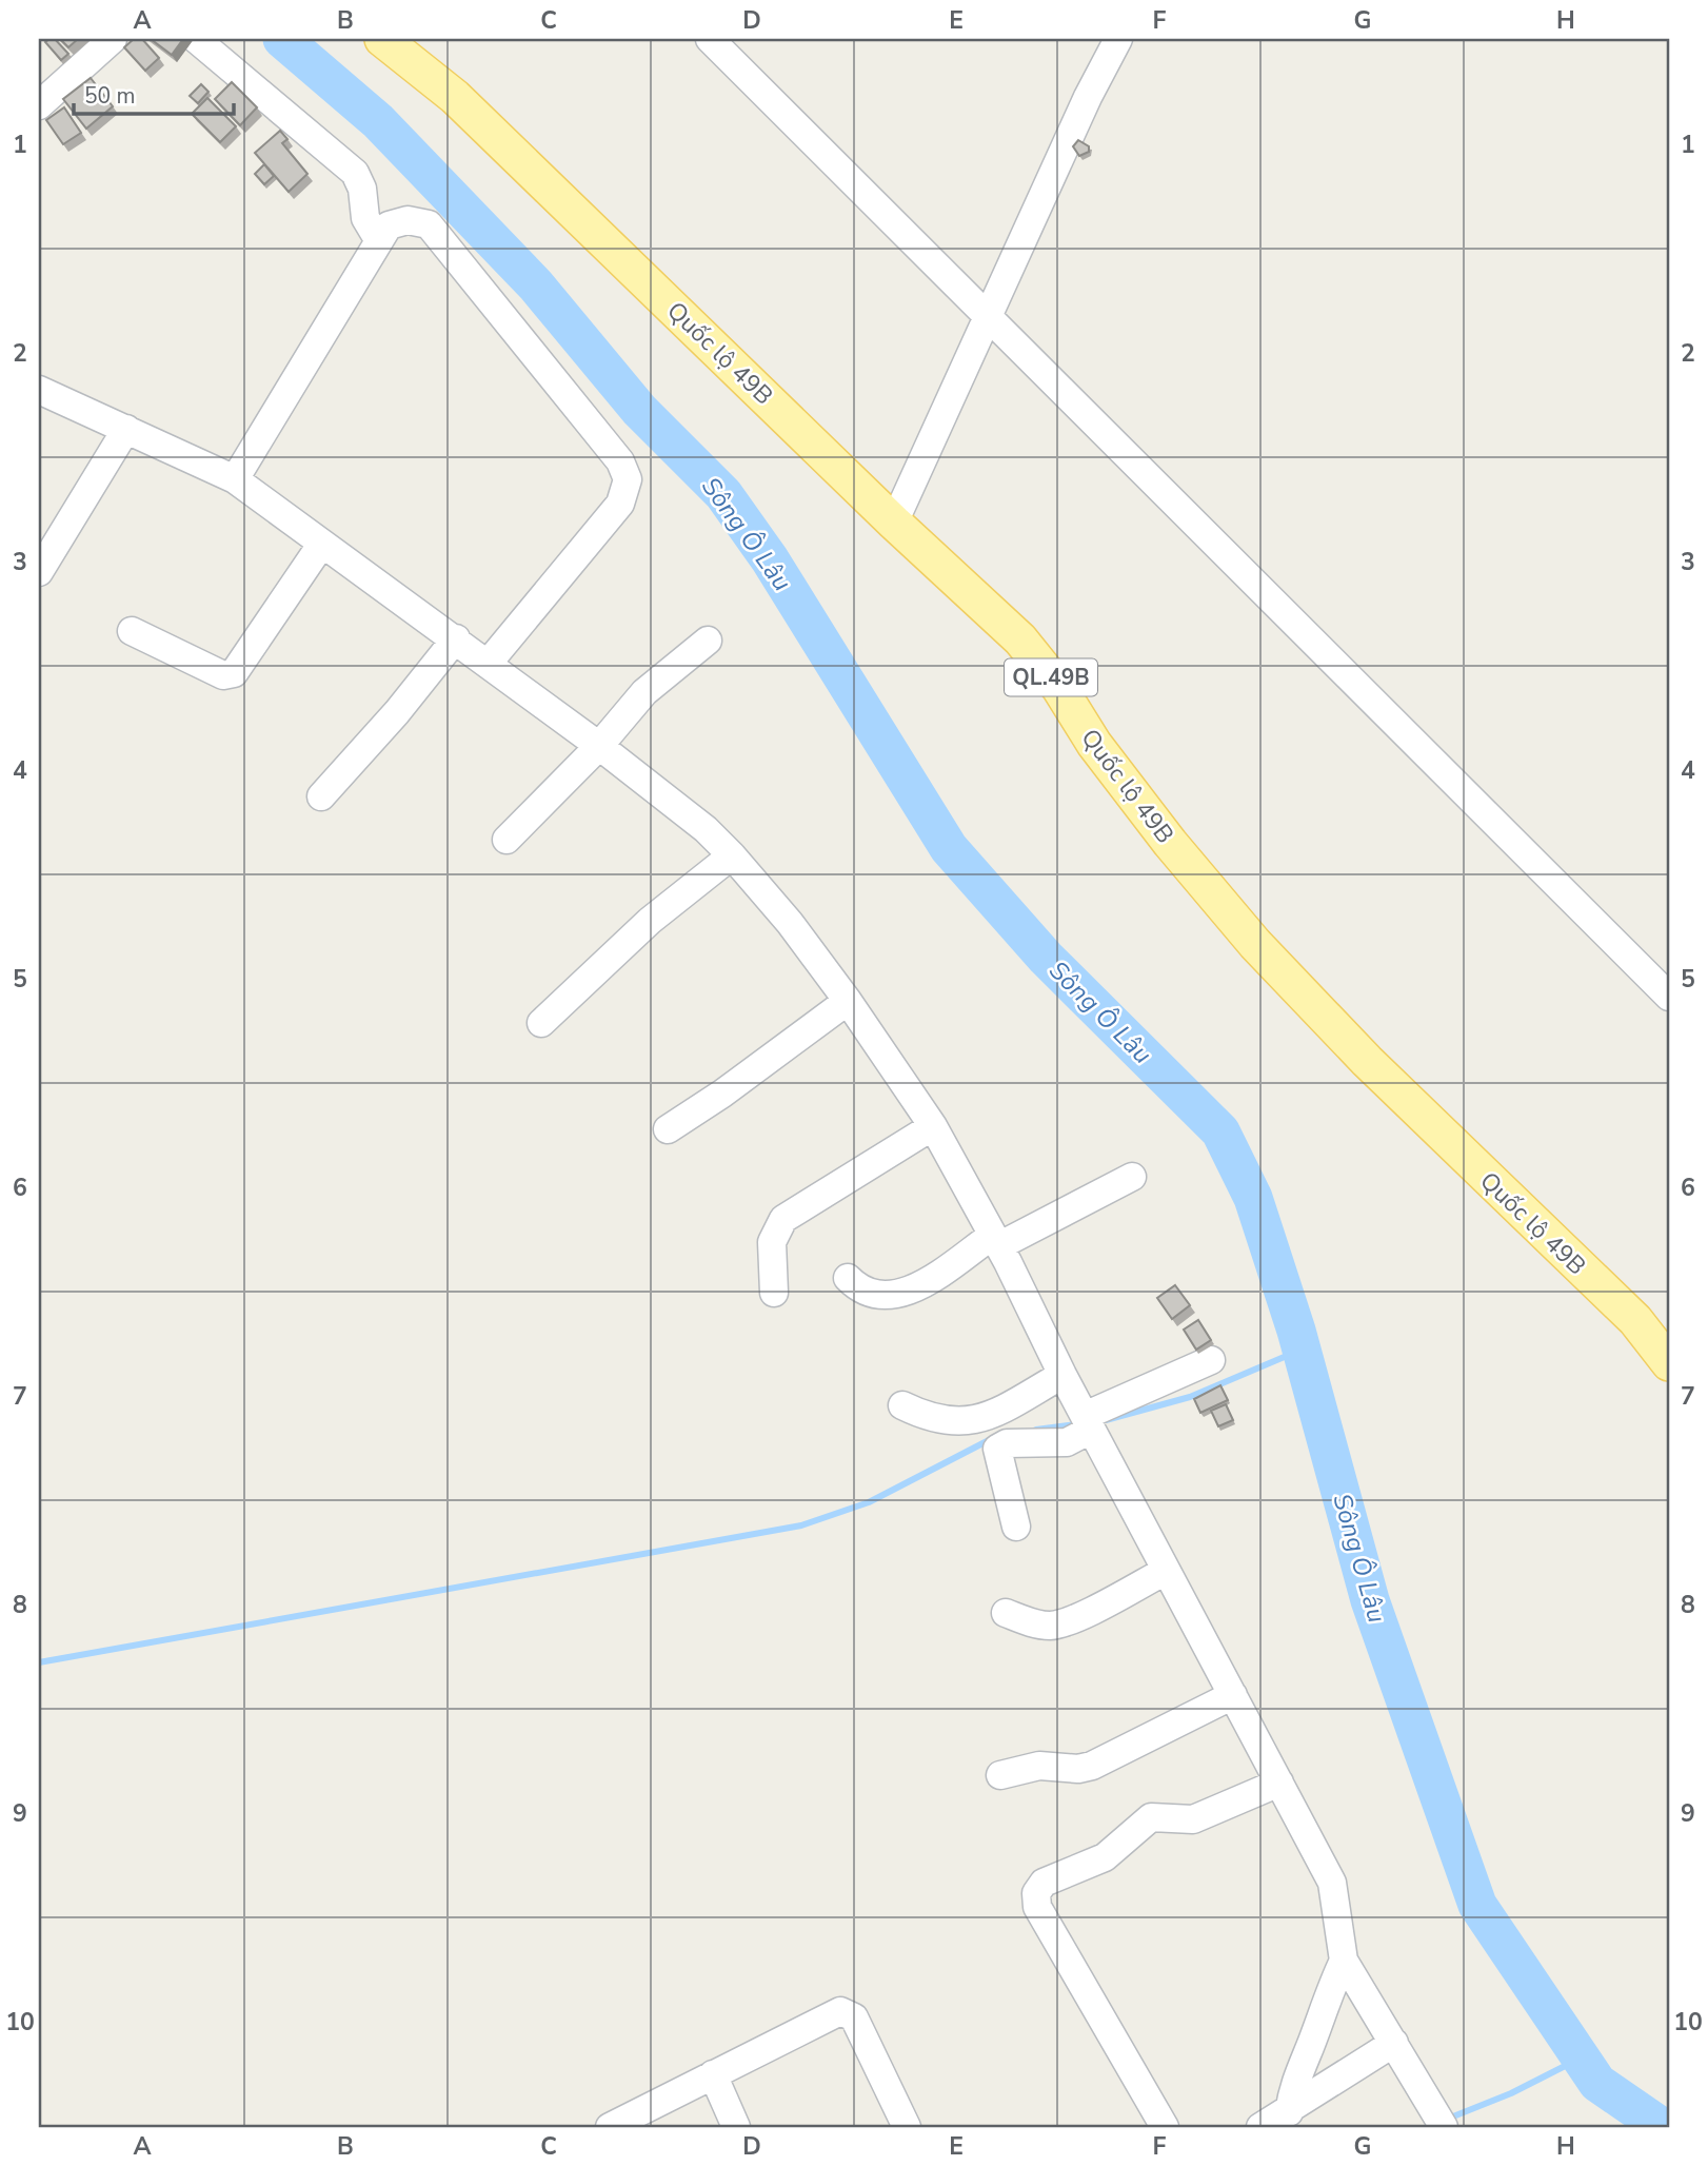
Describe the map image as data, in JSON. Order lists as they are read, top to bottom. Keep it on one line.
{"streets":{"main road":["Quốc lộ 49B","QL.49B"]},"water":["Sông Ô Lâu"],"scale_bar":"50 m","grid":{"columns":["A","B","C","D","E","F","G","H"],"rows":["1","2","3","4","5","6","7","8","9","10"]}}
